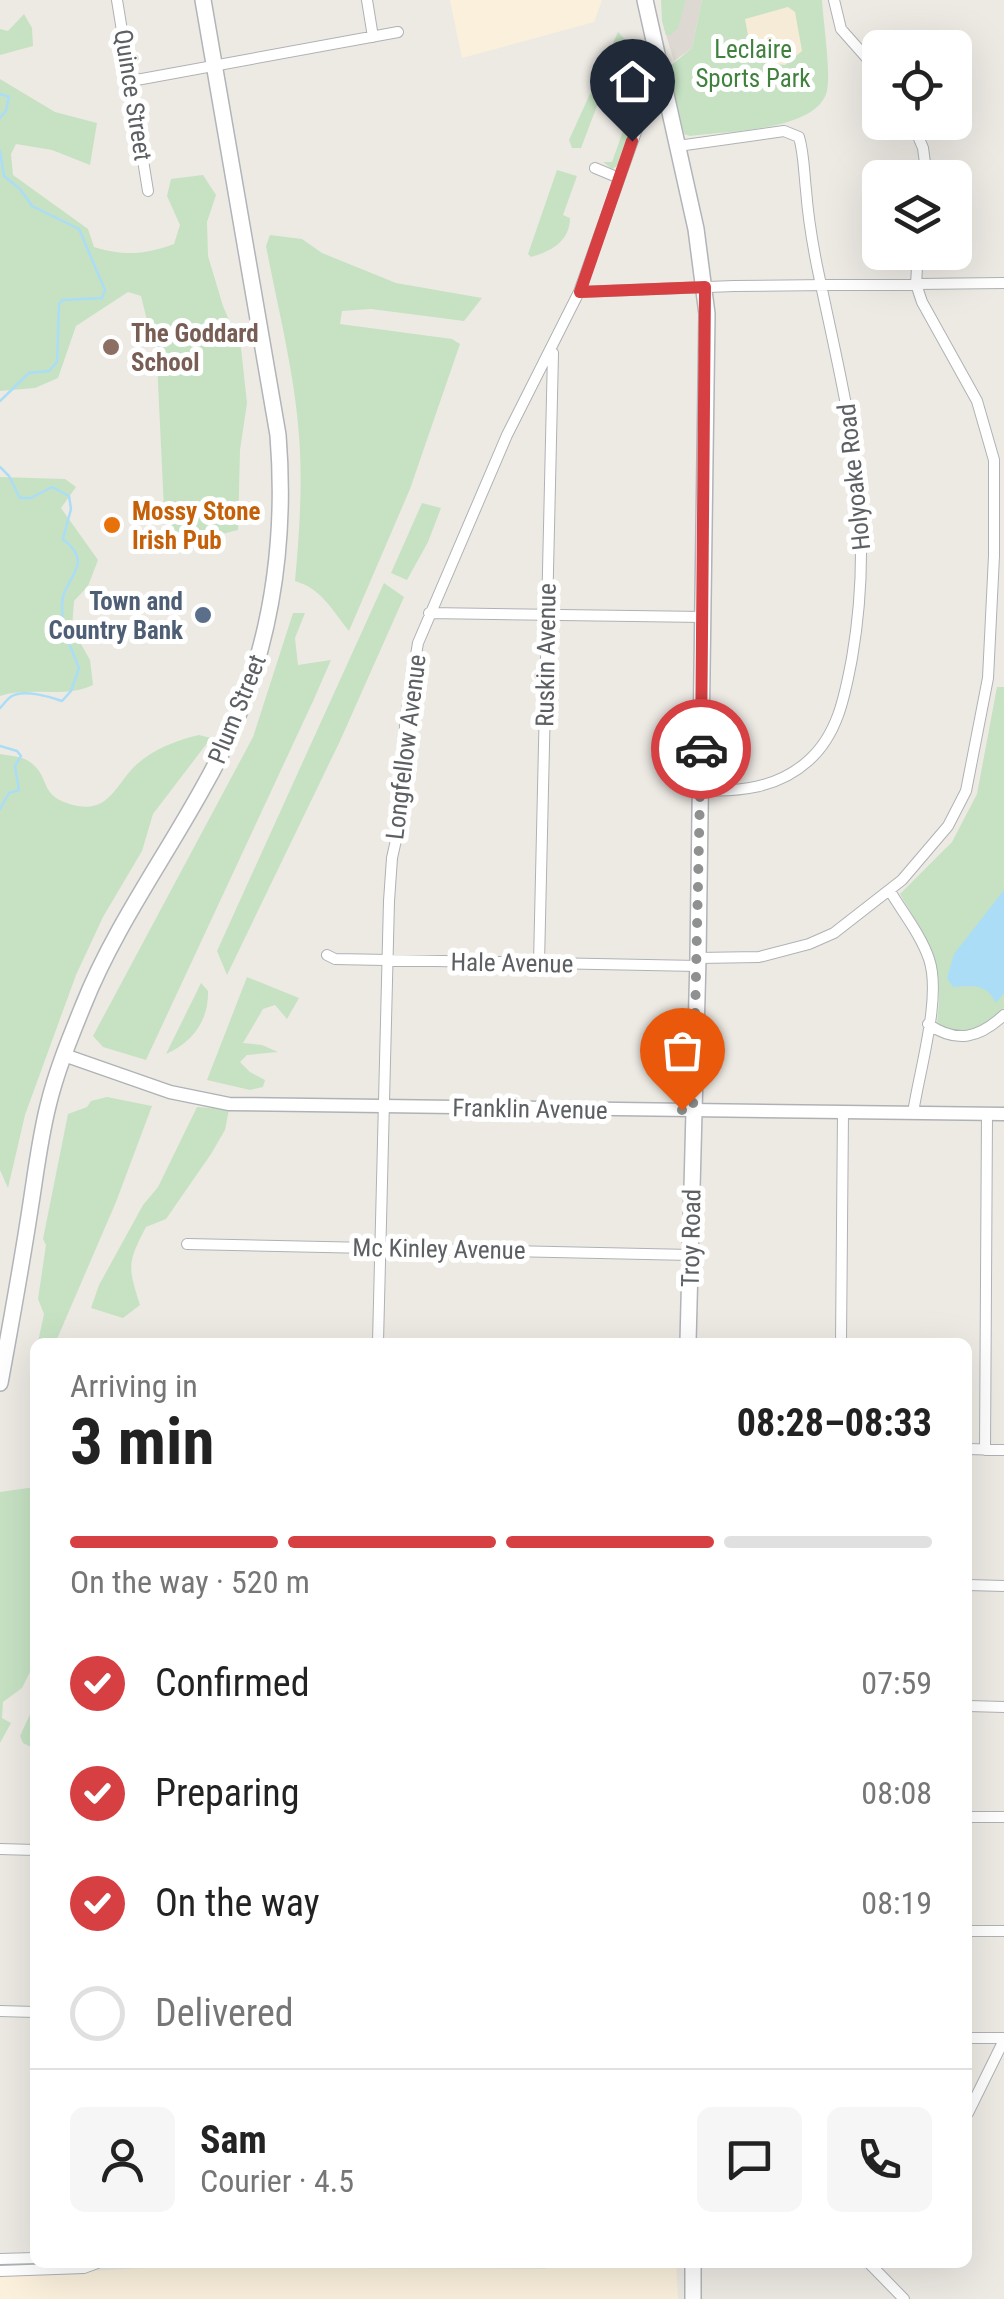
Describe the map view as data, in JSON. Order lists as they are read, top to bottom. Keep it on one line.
{"streets":{"main road":["Plum Street","Troy Road"],"street":["Quince Street","Holyoake Road","Ruskin Avenue","Longfellow Avenue","Hale Avenue","Franklin Avenue","Mc Kinley Avenue"]},"crossings":[["Holyoake Road","Troy Road"],["Ruskin Avenue","Longfellow Avenue"],["Ruskin Avenue","Hale Avenue"],["Plum Street","Franklin Avenue"],["Longfellow Avenue","Hale Avenue"],["Longfellow Avenue","Franklin Avenue"],["Longfellow Avenue","Troy Road"],["Longfellow Avenue","Mc Kinley Avenue"],["Hale Avenue","Troy Road"],["Franklin Avenue","Troy Road"],["Troy Road","Mc Kinley Avenue"]],"parks":["Leclaire Sports Park"],"places":["The Goddard School","Mossy Stone Irish Pub","Town and Country Bank"],"page":{"heading":["3 min","Arriving in","08:28–08:33"],"panel":["Sam","Courier · 4.5"],"bar":"On the way · 520 m","list":[["Confirmed","07:59"],["Preparing","08:08"],["On the way","08:19"],"Delivered"]}}
